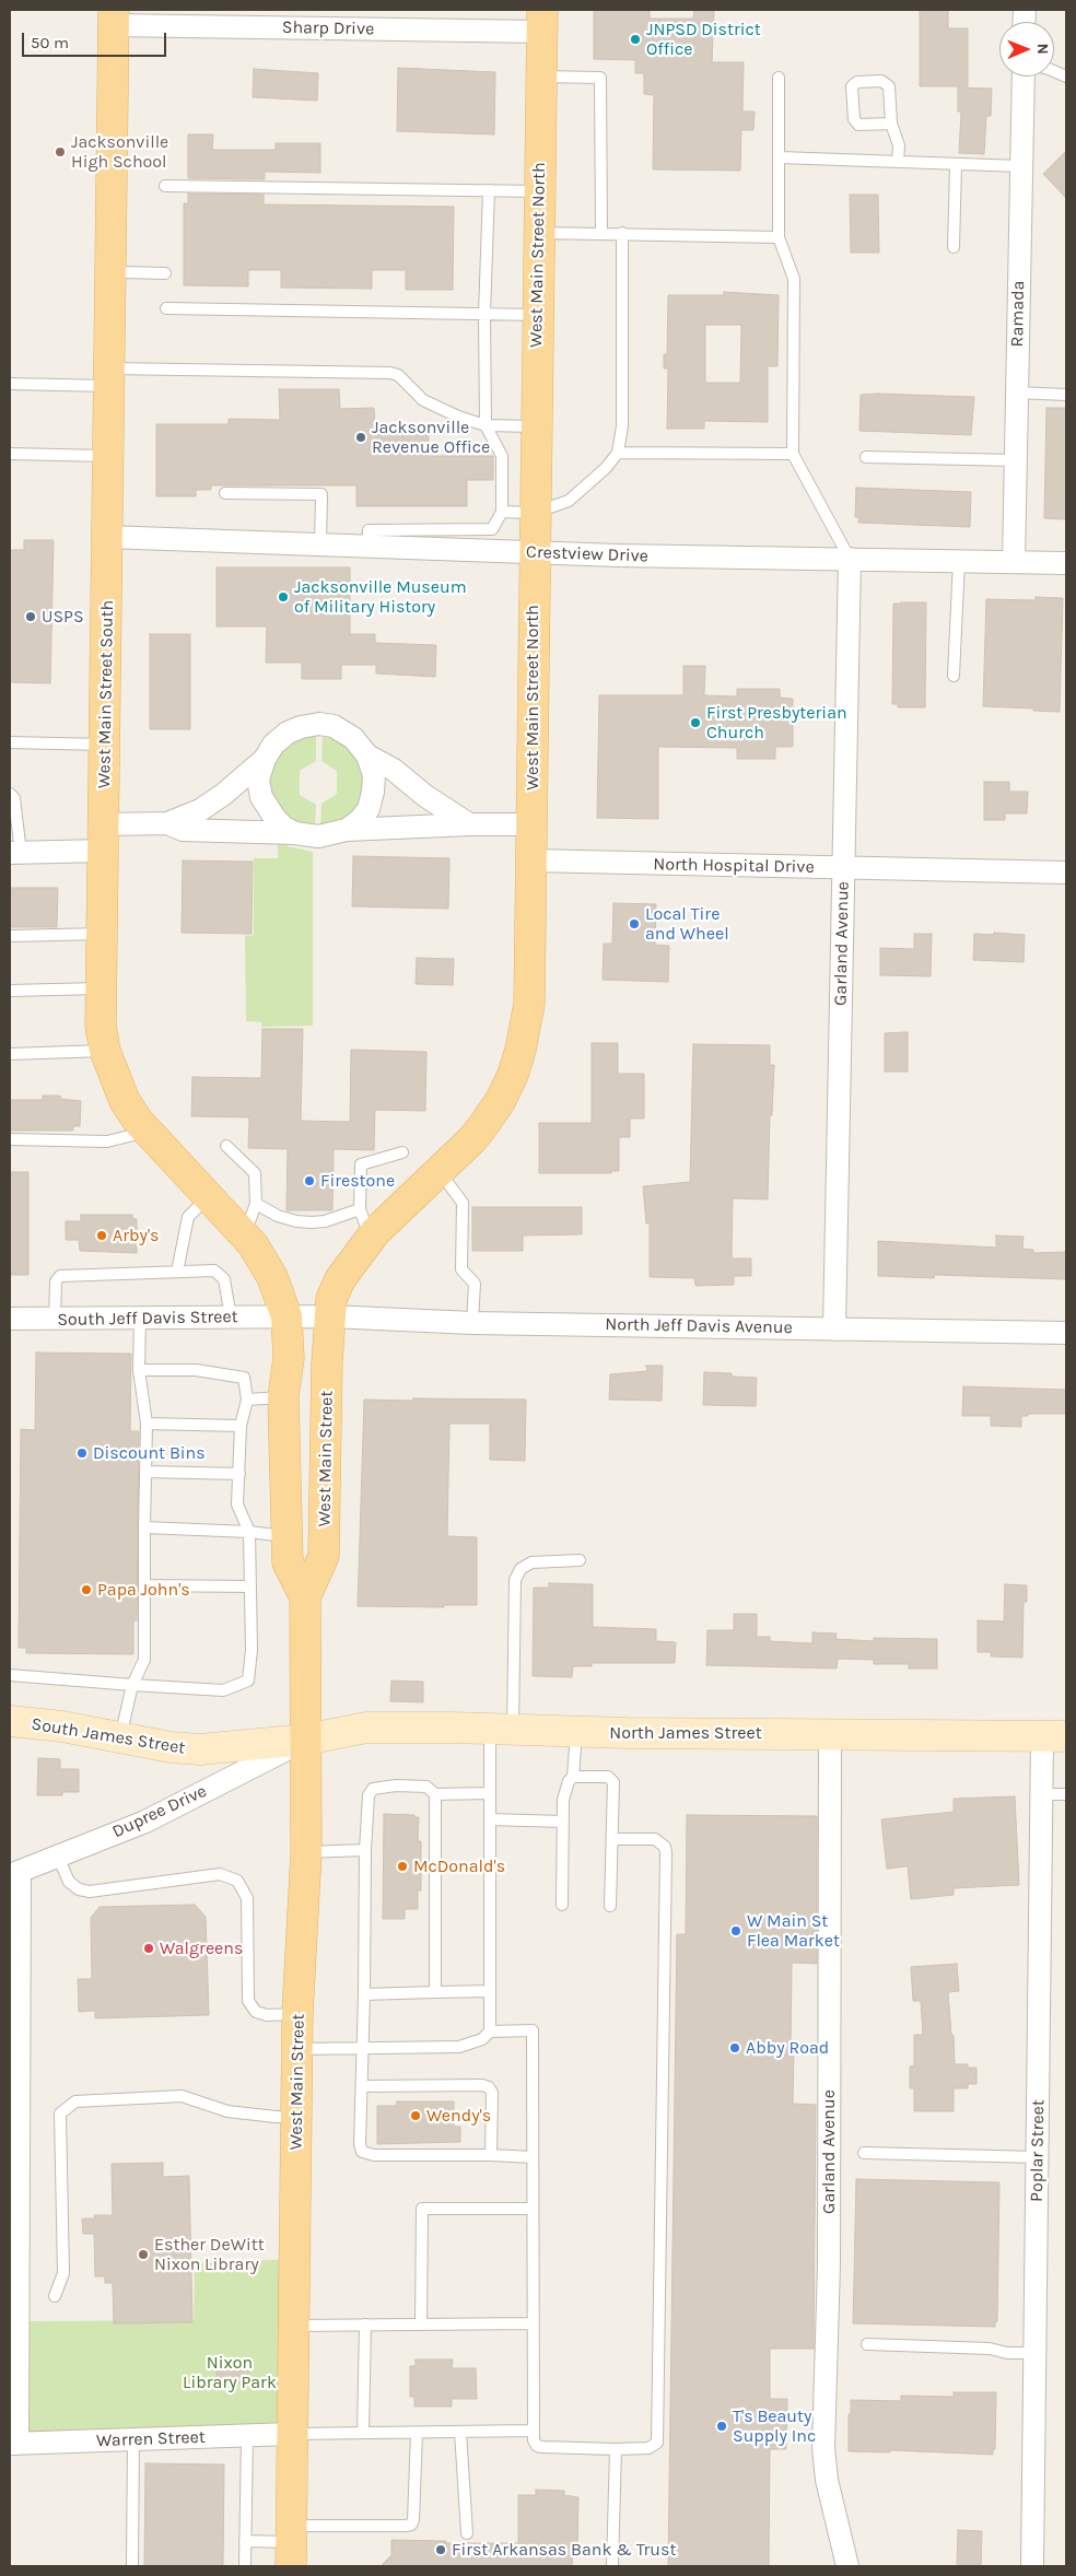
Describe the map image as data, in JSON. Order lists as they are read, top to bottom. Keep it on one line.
{"streets":{"main road":["West Main Street North","West Main Street South","West Main Street"],"street":["Sharp Drive","Ramada","Crestview Drive","North Hospital Drive","Garland Avenue","South Jeff Davis Street","North Jeff Davis Avenue","North James Street","South James Street","Dupree Drive","Poplar Street","Warren Street"]},"crossings":[["Sharp Drive","West Main Street North"],["Sharp Drive","West Main Street South"],["West Main Street North","Crestview Drive"],["West Main Street North","North Hospital Drive"],["West Main Street North","South Jeff Davis Street"],["West Main Street North","North Jeff Davis Avenue"],["West Main Street North","West Main Street"],["Ramada","Crestview Drive"],["Crestview Drive","West Main Street South"],["Crestview Drive","Garland Avenue"],["West Main Street South","South Jeff Davis Street"],["West Main Street South","West Main Street"],["North Hospital Drive","Garland Avenue"],["Garland Avenue","North Jeff Davis Avenue"],["Garland Avenue","North James Street"],["South Jeff Davis Street","North Jeff Davis Avenue"],["South Jeff Davis Street","West Main Street"],["North Jeff Davis Avenue","West Main Street"],["West Main Street","North James Street"],["West Main Street","South James Street"],["West Main Street","Dupree Drive"],["West Main Street","Warren Street"],["North James Street","South James Street"],["North James Street","Dupree Drive"],["North James Street","Poplar Street"],["South James Street","Dupree Drive"]],"parks":["Nixon Library Park"],"places":["JNPSD District Office","Jacksonville High School","Jacksonville Revenue Office","Jacksonville Museum of Military History","USPS","First Presbyterian Church","Local Tire and Wheel","Firestone","Arby's","Discount Bins","Papa John's","McDonald's","W Main St Flea Market","Walgreens","Abby Road","Wendy's","Esther DeWitt Nixon Library","T's Beauty Supply Inc","First Arkansas Bank & Trust"],"scale_bar":"50 m","north":"right"}
